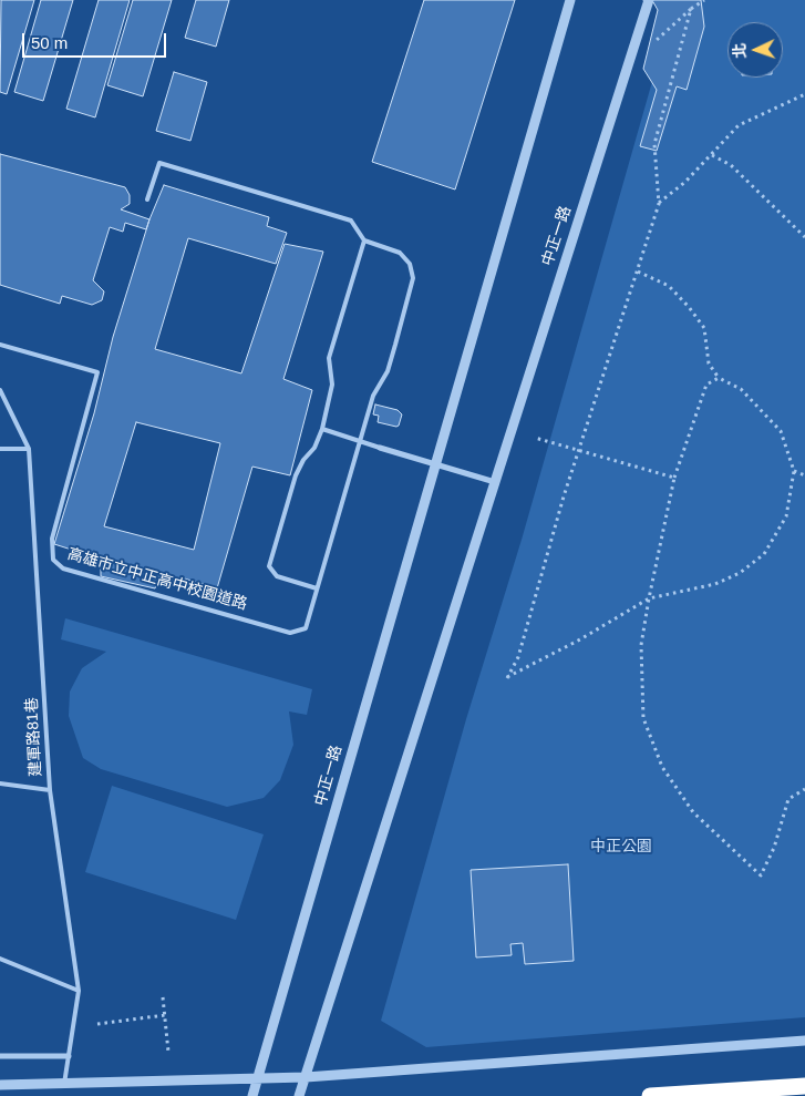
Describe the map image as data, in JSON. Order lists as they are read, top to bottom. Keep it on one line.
{"streets":{"street":["中正一路"],"lane":["高雄市立中正高中校園道路","建軍路81巷"]},"parks":["中正公園"],"scale_bar":"50 m","north":"left"}
